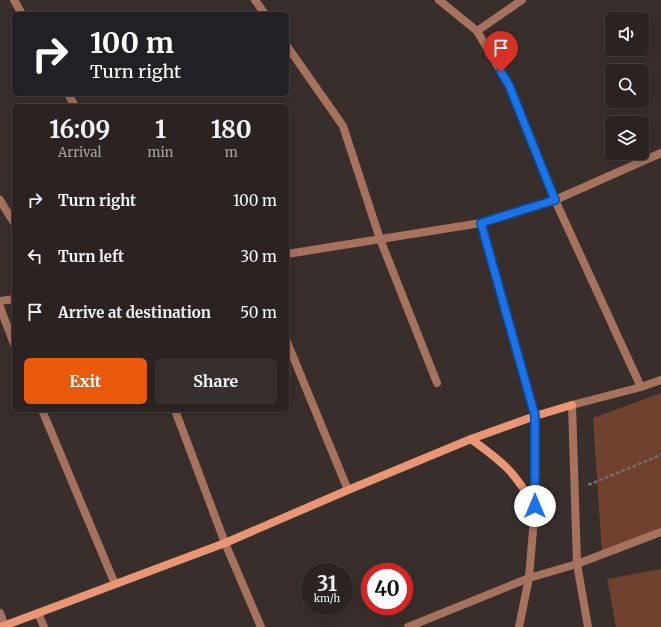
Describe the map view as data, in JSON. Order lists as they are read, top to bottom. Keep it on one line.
{"page":{"turn":["100 m","Turn right"],"eta":["16:09","Arrival","1","min","180","m"],"list":[{"name":"Turn right","value":"100 m"},{"name":"Turn left","value":"30 m"},{"name":"Arrive at destination","value":"50 m"}],"buttons":["Exit","Share"],"speed":"31 km/h","limit":"40"}}
